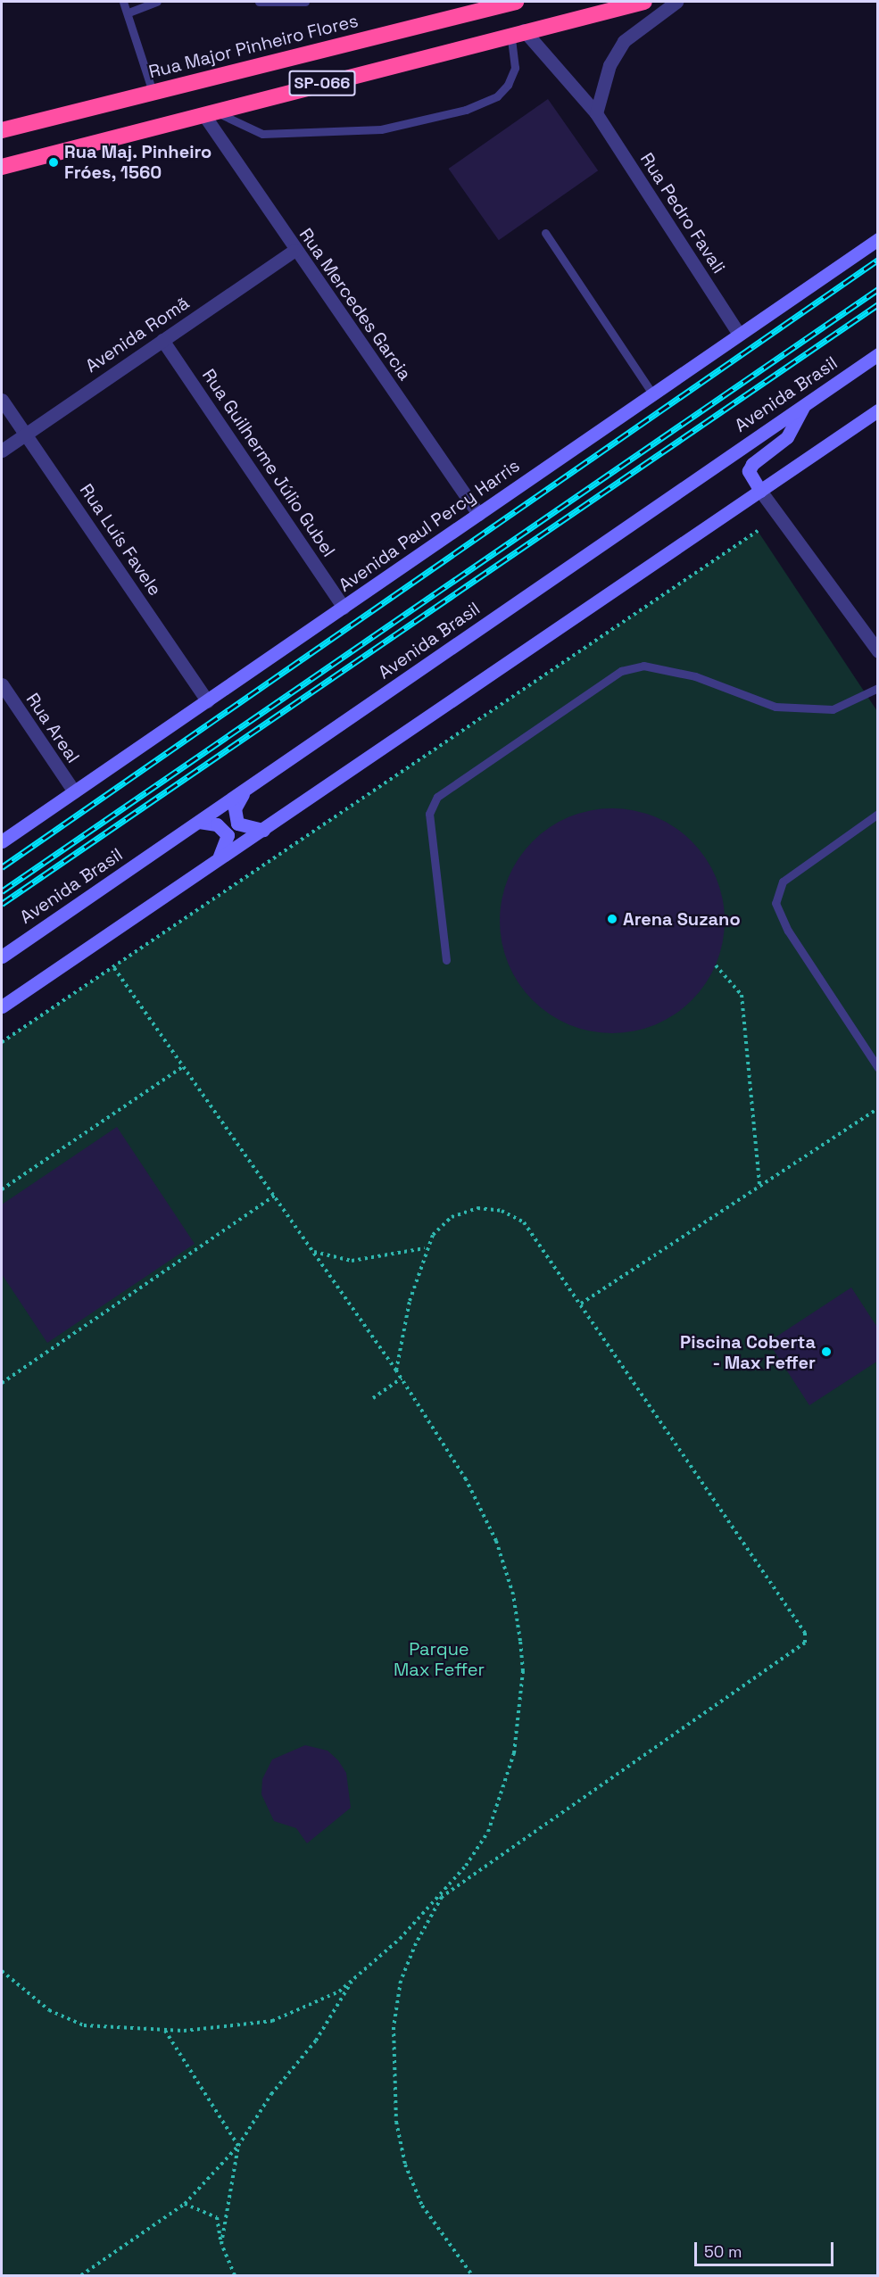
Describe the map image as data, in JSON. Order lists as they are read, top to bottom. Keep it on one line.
{"streets":{"highway":["Rua Major Pinheiro Flores","SP-066"],"main road":["Avenida Brasil","Avenida Paul Percy Harris"],"street":["Rua Pedro Favali","Rua Mercedes Garcia","Avenida Romã","Rua Guilherme Júlio Gubel","Rua Luís Favele","Rua Areal"]},"crossings":[["SP-066","Rua Pedro Favali"],["SP-066","Rua Mercedes Garcia"],["Rua Pedro Favali","Avenida Paul Percy Harris"],["Rua Mercedes Garcia","Avenida Romã"],["Rua Mercedes Garcia","Avenida Paul Percy Harris"],["Avenida Romã","Rua Guilherme Júlio Gubel"],["Avenida Romã","Rua Luís Favele"],["Rua Guilherme Júlio Gubel","Avenida Paul Percy Harris"],["Avenida Paul Percy Harris","Rua Luís Favele"],["Avenida Paul Percy Harris","Rua Areal"]],"parks":["Parque Max Feffer"],"places":["Rua Maj. Pinheiro Fróes, 1560","Arena Suzano","Piscina Coberta - Max Feffer"],"scale_bar":"50 m"}
